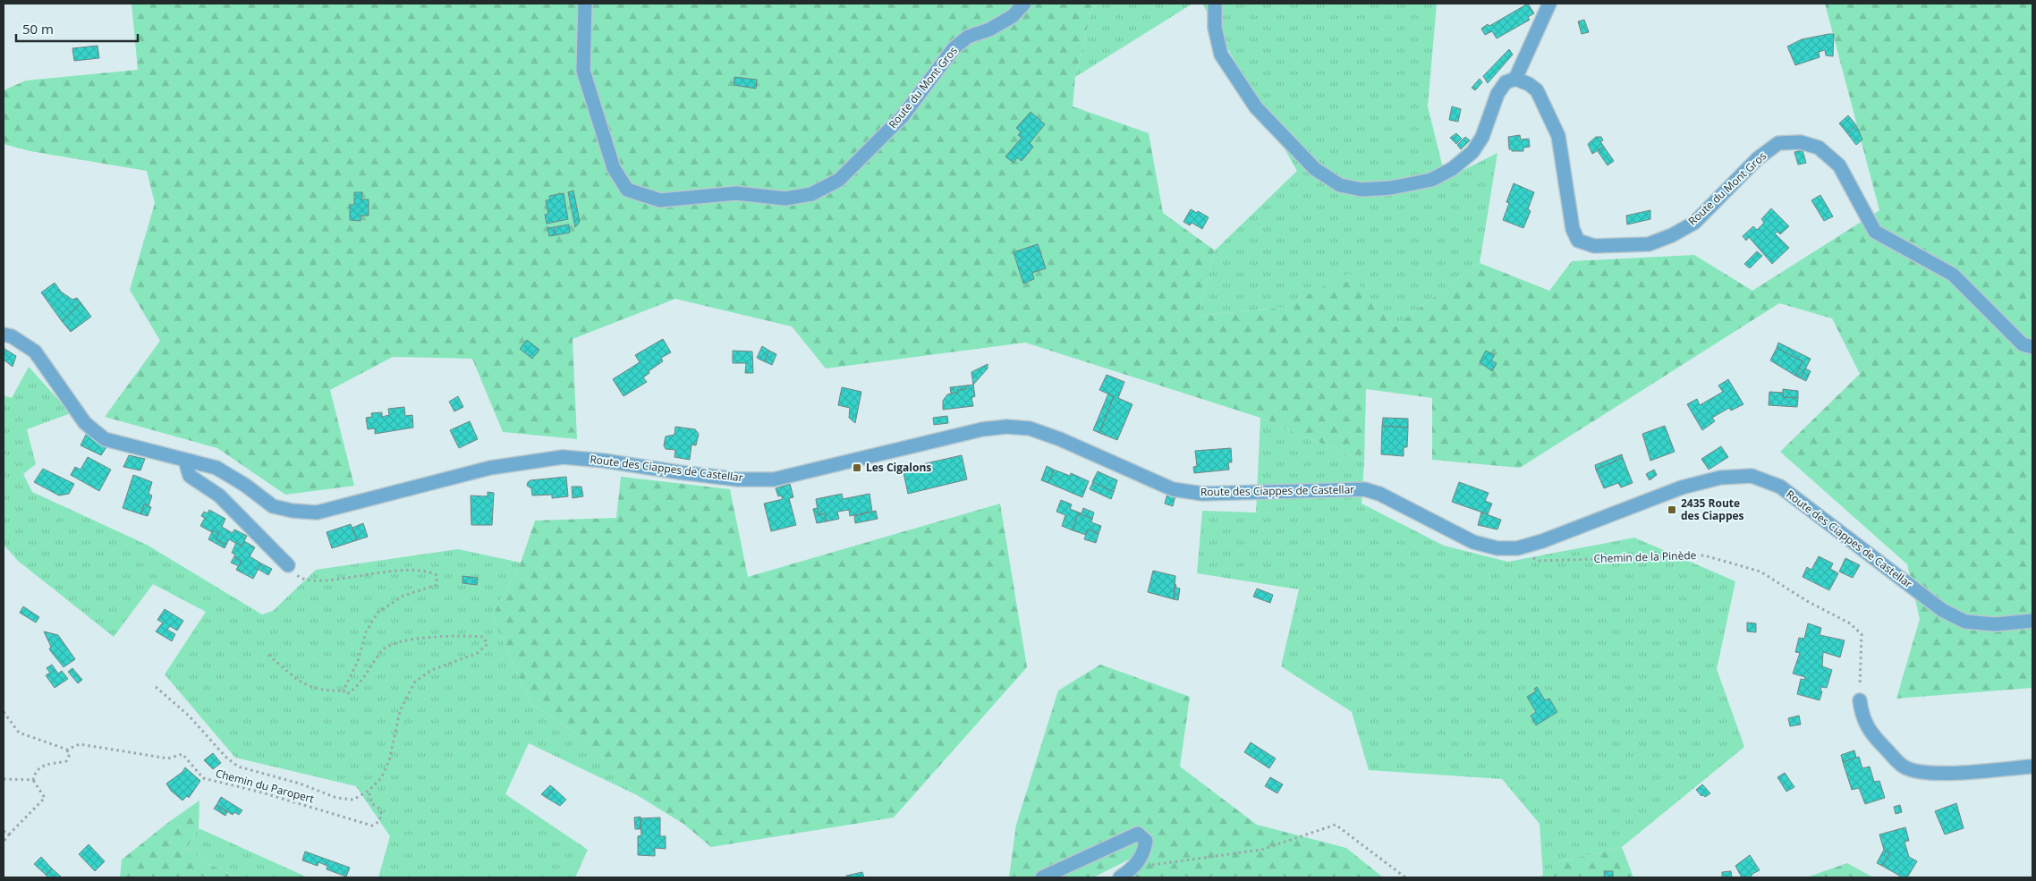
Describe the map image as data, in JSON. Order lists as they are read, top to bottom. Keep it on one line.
{"streets":{"street":["Route du Mont Gros","Route des Ciappes de Castellar"],"path":["Chemin de la Pinède","Chemin du Paropert"]},"places":{"transit":["Les Cigalons","2435 Route des Ciappes"]},"scale_bar":"50 m"}
